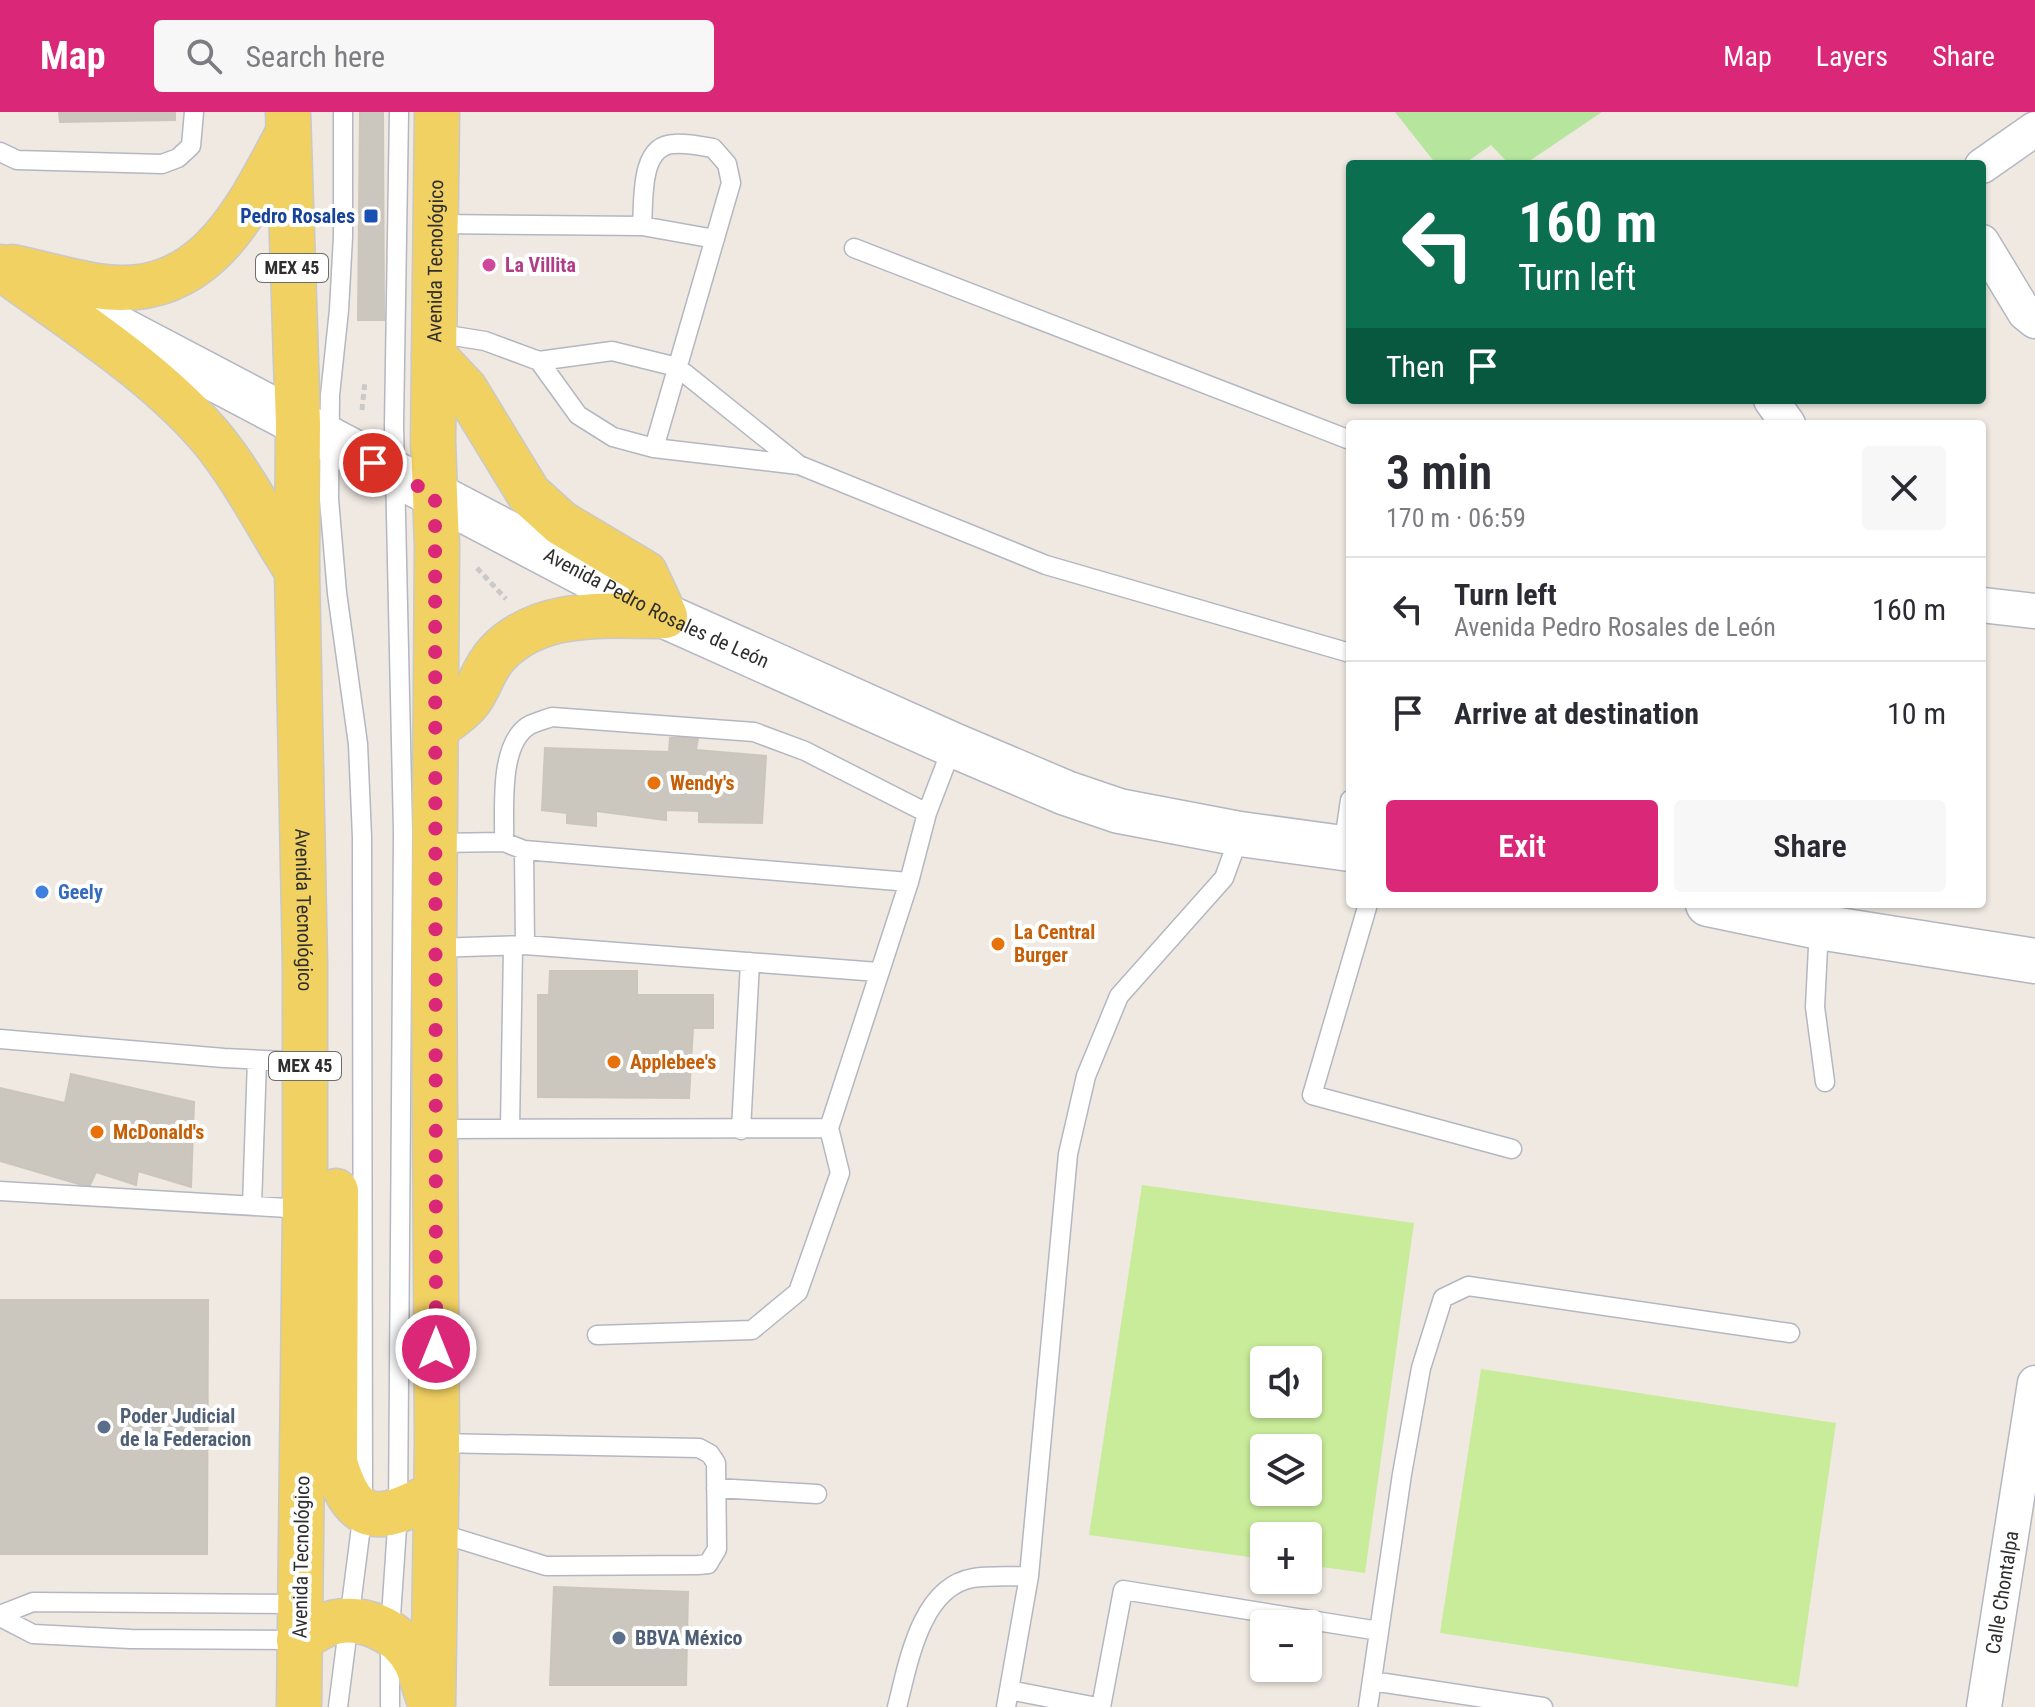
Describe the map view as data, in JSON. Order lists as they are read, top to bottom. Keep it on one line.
{"streets":{"main road":["Avenida Tecnológico","MEX 45","Avenida Pedro Rosales de León"],"street":["Calle Chontalpa"]},"crossings":[["Avenida Tecnológico","Avenida Pedro Rosales de León"]],"places":{"transit":["Pedro Rosales"],"other":["La Villita","Wendy's","Geely","La Central Burger","Applebee's","McDonald's","Poder Judicial de la Federacion","BBVA México"]},"page":{"header":"Map","search":"Search here","nav":["Map","Layers","Share"],"turn":["160 m","Turn left"],"then":"Then","heading":["3 min","170 m · 06:59"],"list":[{"name":"Turn left","note":"Avenida Pedro Rosales de León","value":"160 m"},{"name":"Arrive at destination","value":"10 m"}],"buttons":["Exit","Share"],"map_buttons":["+","−"]}}
